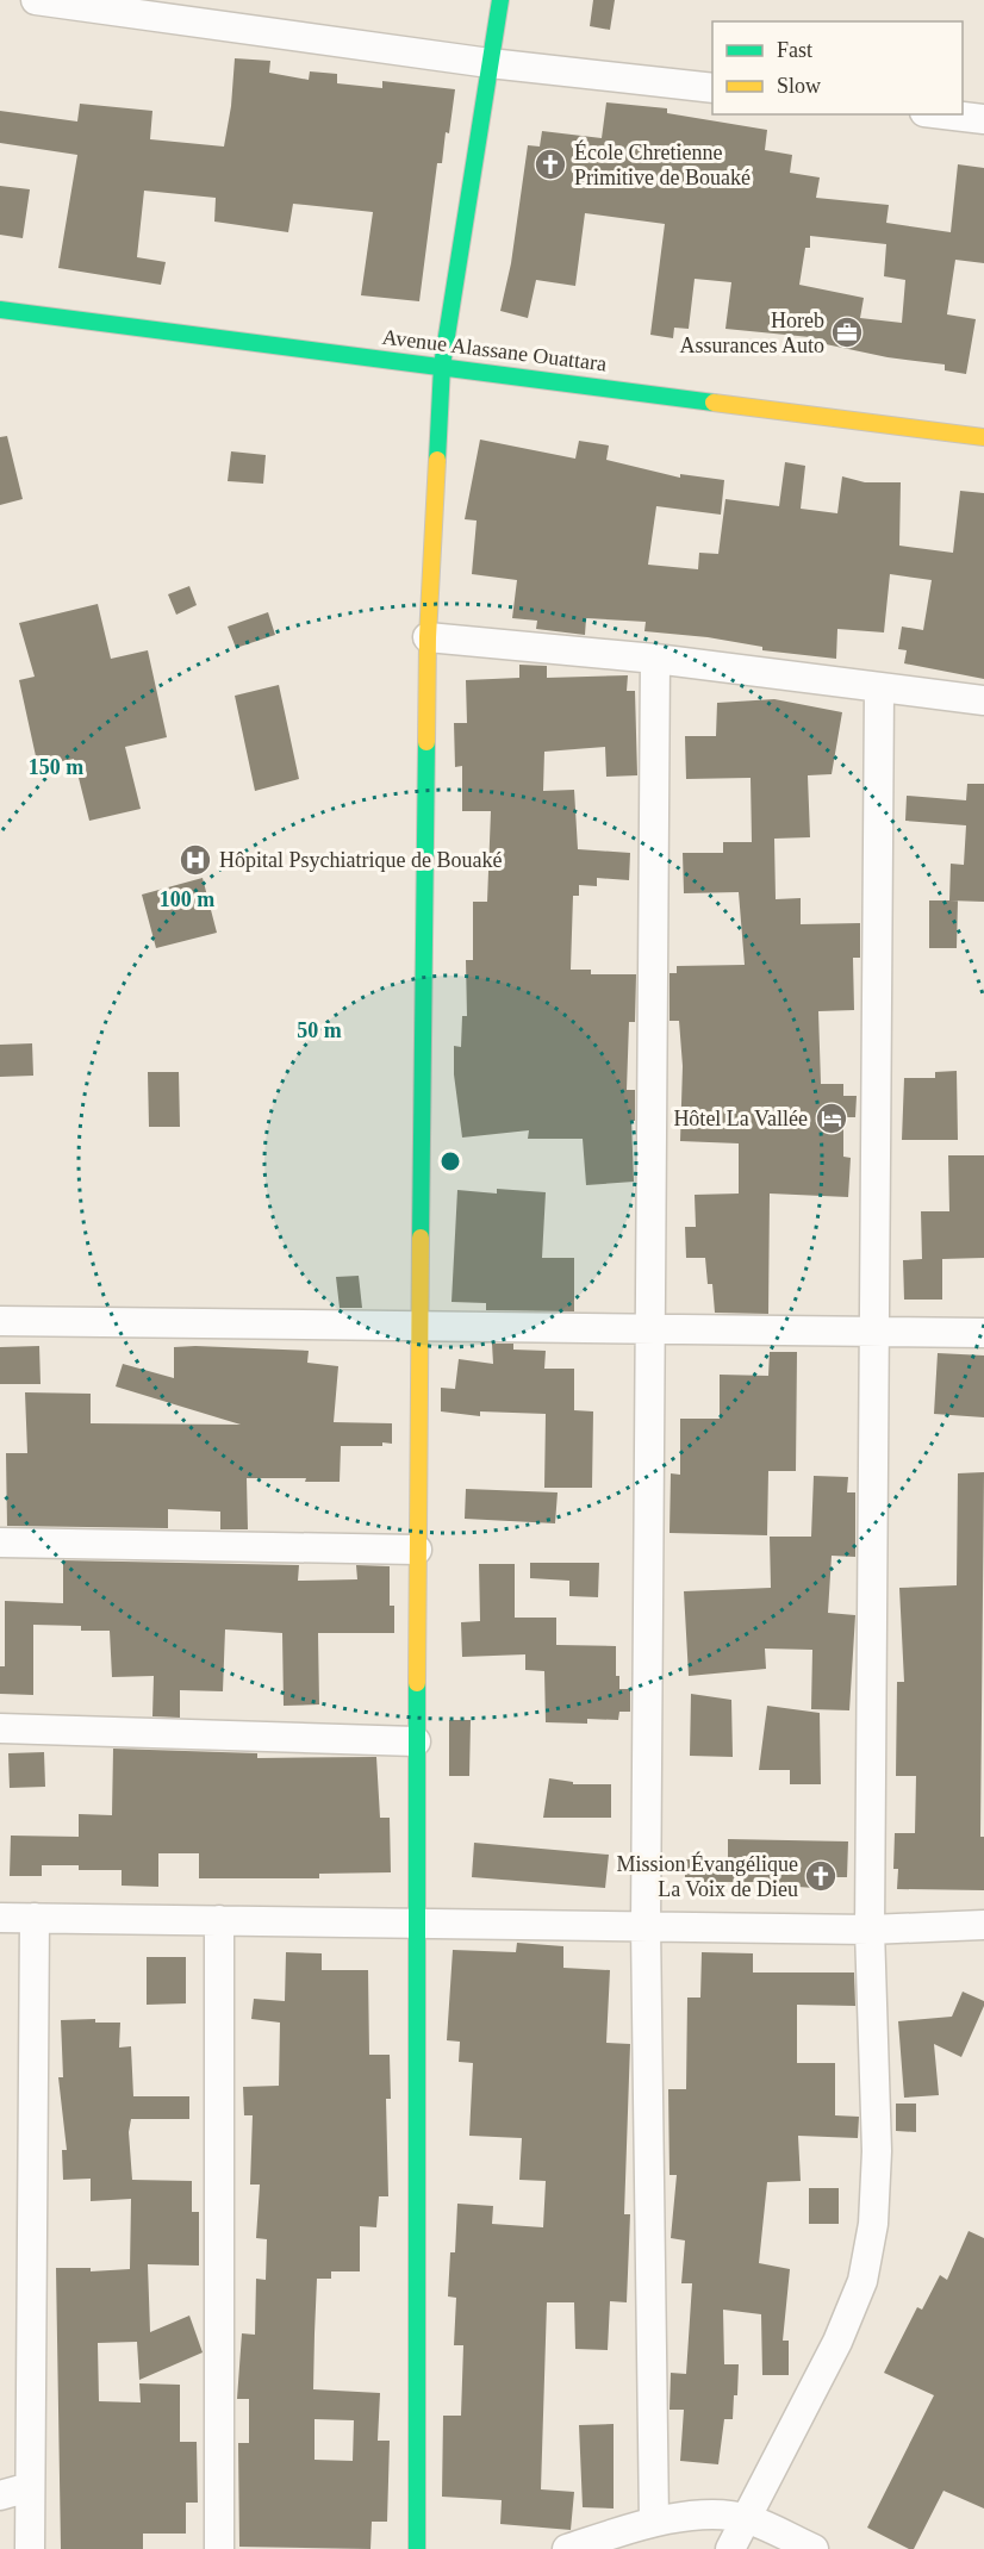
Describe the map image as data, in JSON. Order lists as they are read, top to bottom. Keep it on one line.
{"streets":{"street":["Avenue Alassane Ouattara"]},"places":{"church":["École Chretienne Primitive de Bouaké","Mission Évangélique La Voix de Dieu"],"office":["Horeb Assurances Auto"],"hospital":["Hôpital Psychiatrique de Bouaké"],"hotel":["Hôtel La Vallée"]},"legend":["Fast","Slow"],"rings":["150 m","100 m","50 m"]}
